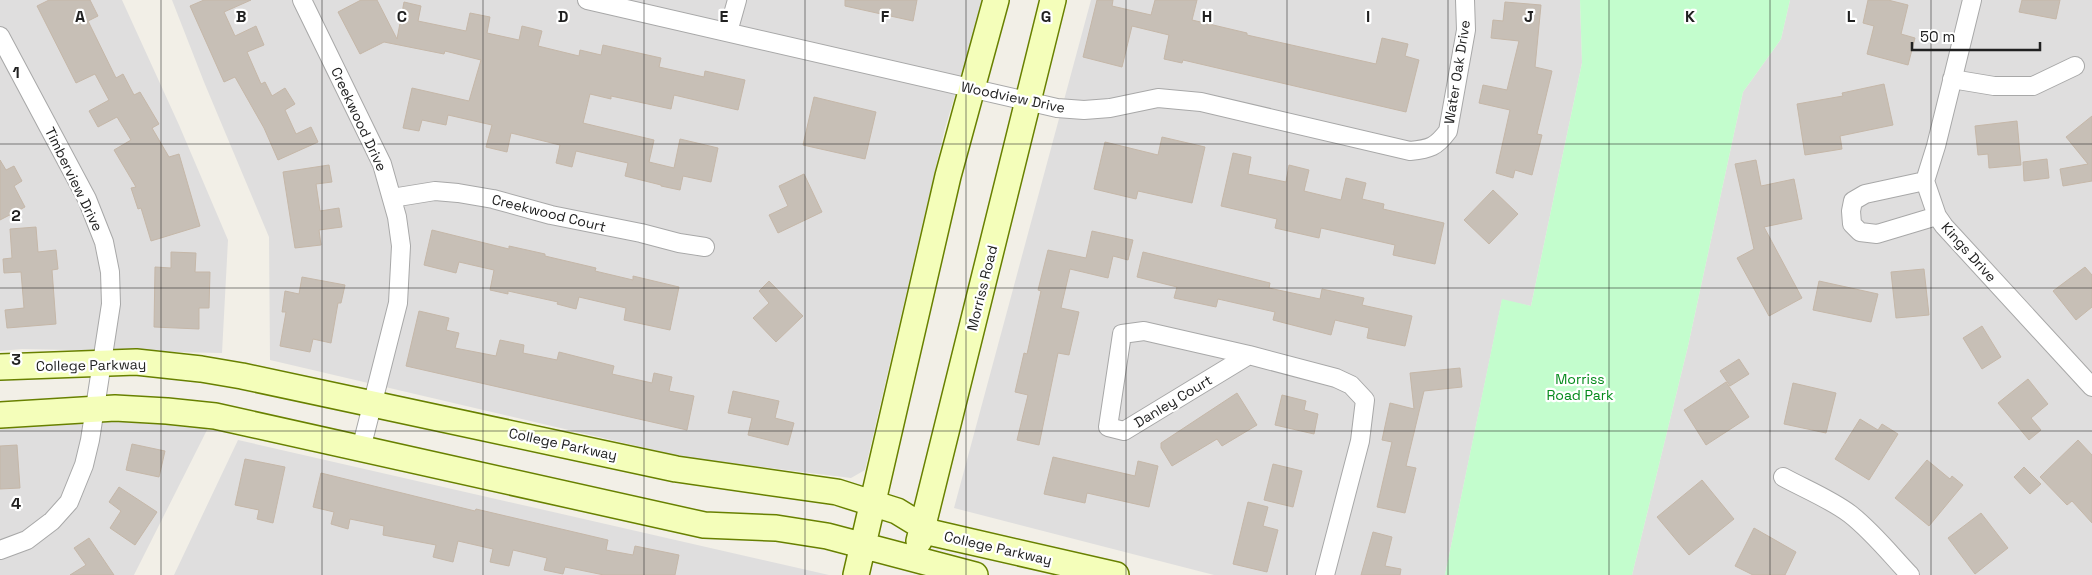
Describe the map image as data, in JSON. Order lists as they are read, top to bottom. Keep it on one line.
{"streets":{"main road":["Morriss Road","College Parkway"],"street":["Water Oak Drive","Woodview Drive","Creekwood Drive","Timberview Drive","Creekwood Court","Kings Drive","Danley Court"]},"crossings":[["Water Oak Drive","Woodview Drive"],["Woodview Drive","Morriss Road"],["Creekwood Drive","Creekwood Court"],["Creekwood Drive","College Parkway"],["Timberview Drive","College Parkway"],["Morriss Road","College Parkway"]],"parks":["Morriss Road Park"],"scale_bar":"50 m","grid":{"columns":["A","B","C","D","E","F","G","H","I","J","K","L"],"rows":["1","2","3","4"]}}
